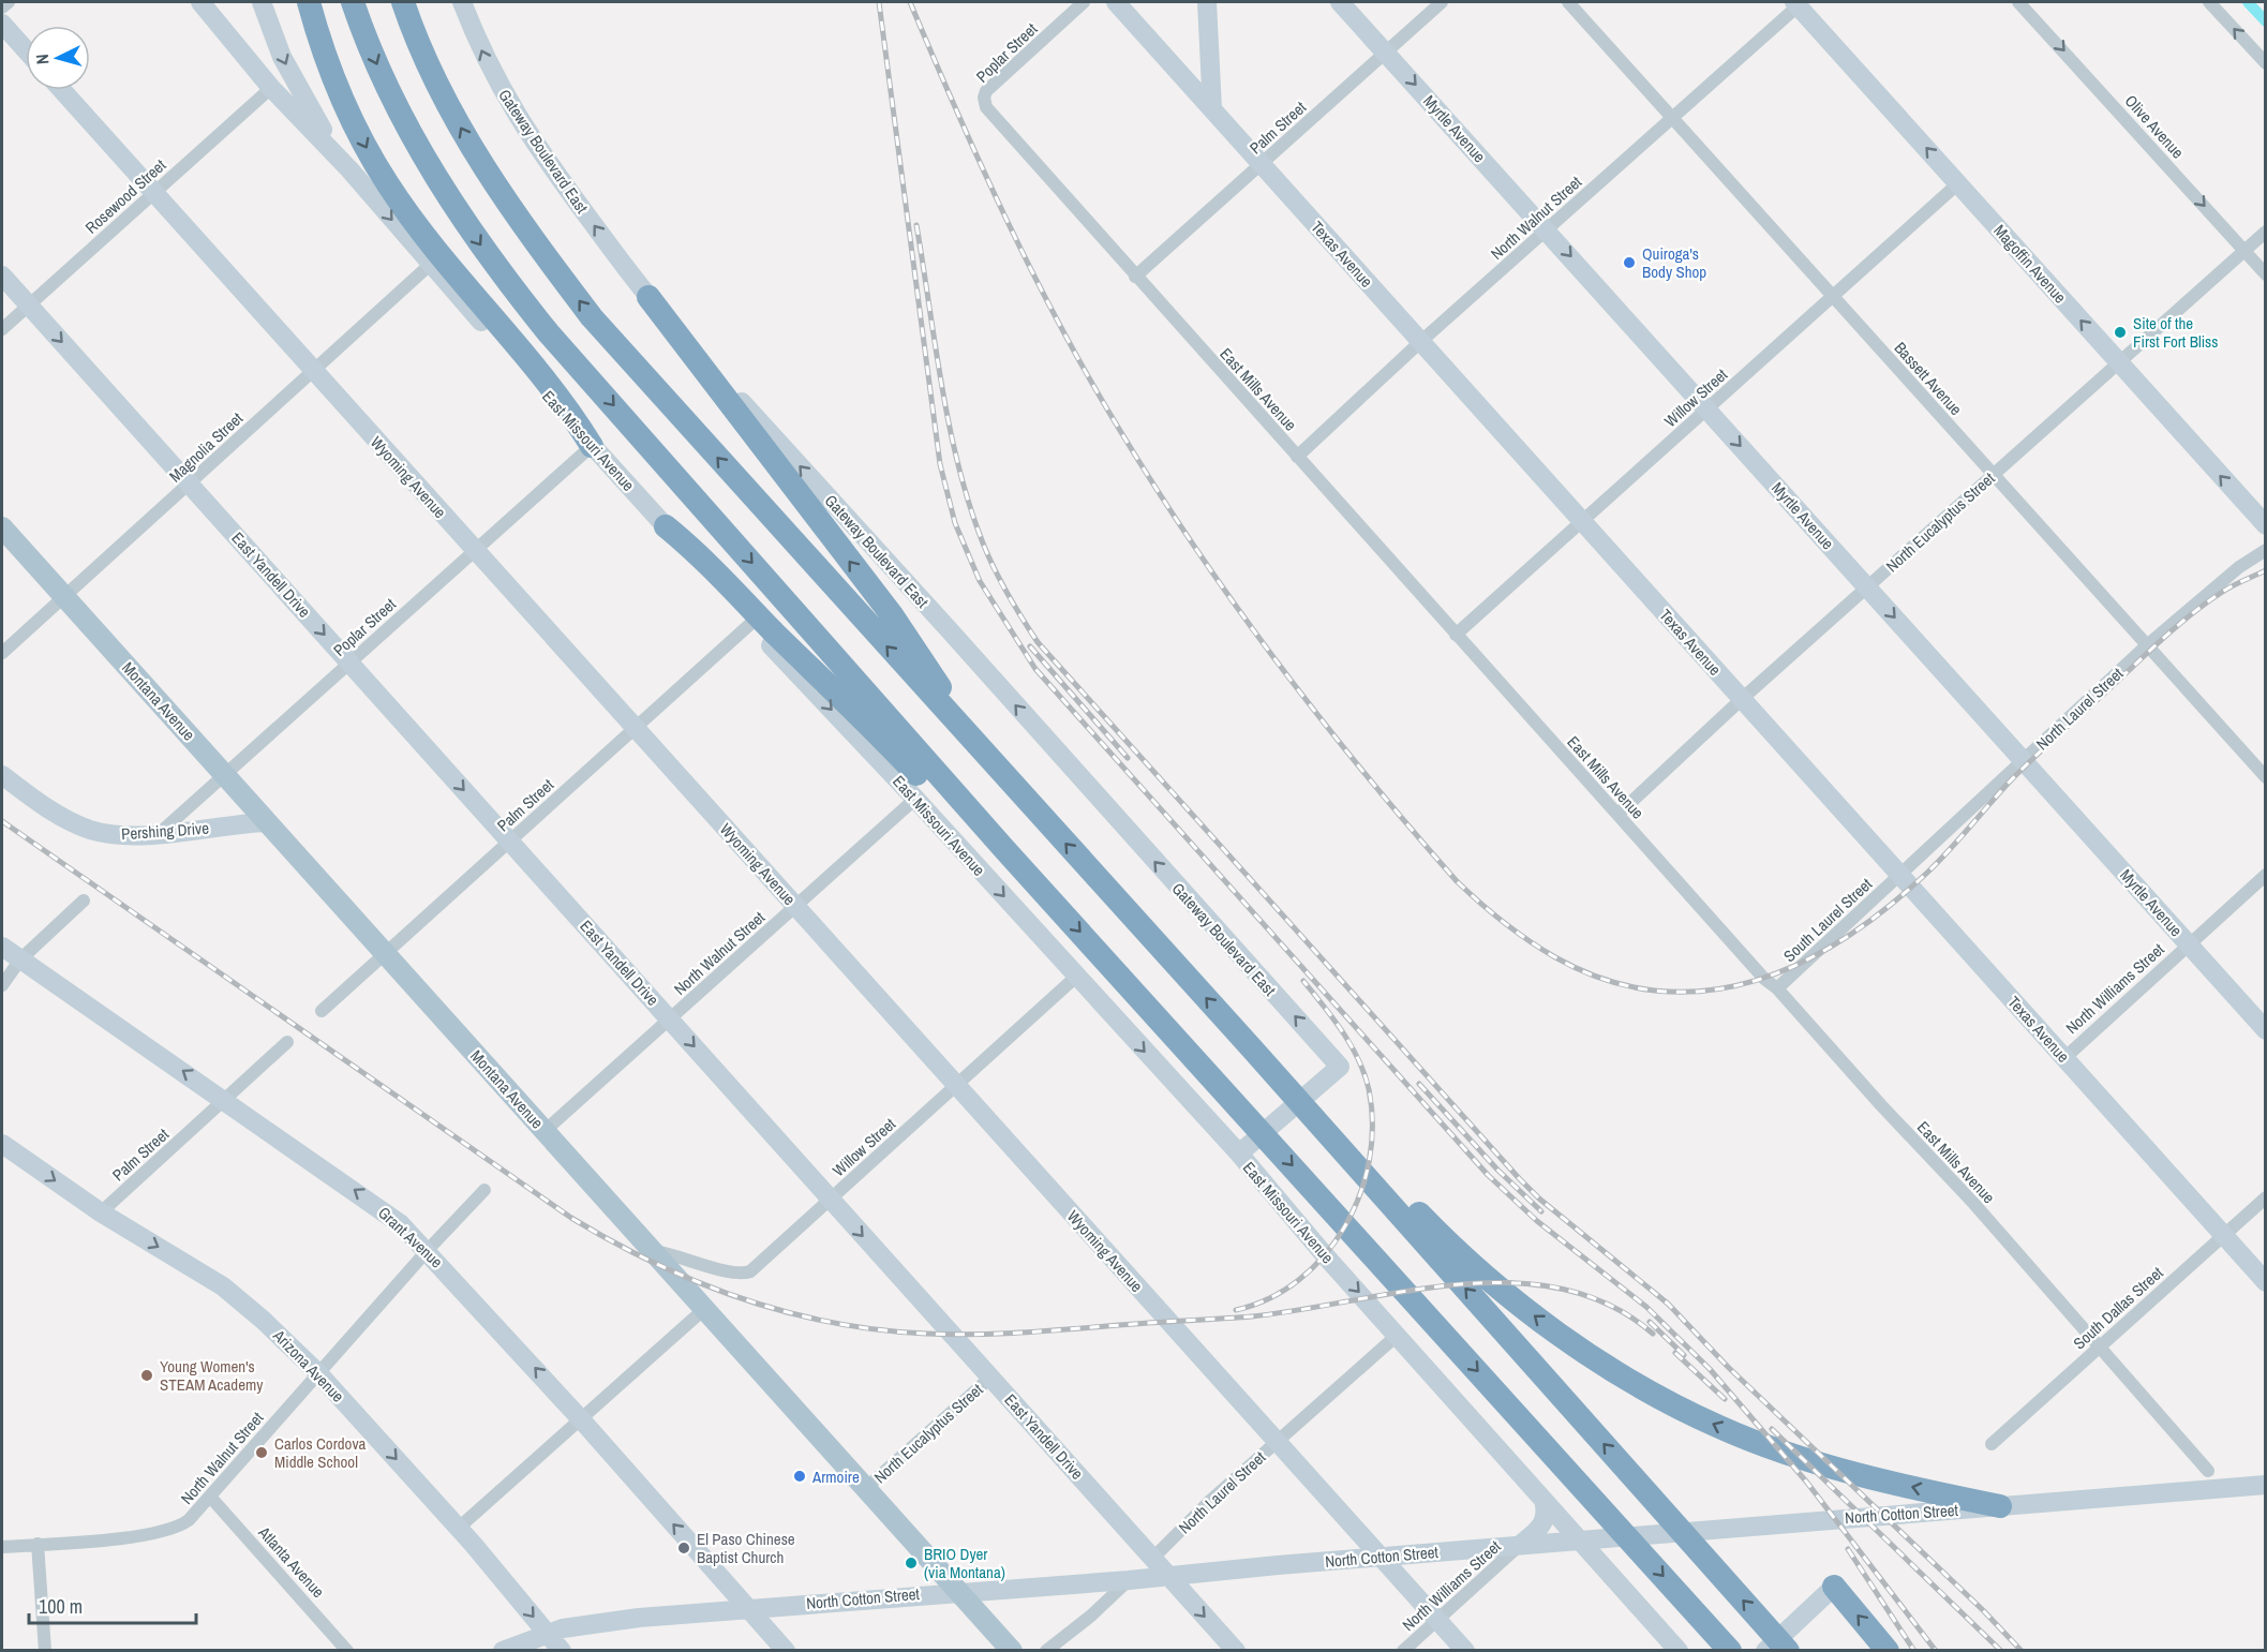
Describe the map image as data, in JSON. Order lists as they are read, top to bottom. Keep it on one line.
{"streets":{"main road":["Myrtle Avenue","Gateway Boulevard East","Texas Avenue","Magoffin Avenue","East Missouri Avenue","Wyoming Avenue","East Yandell Drive","Montana Avenue","North Laurel Street","Pershing Drive","Grant Avenue","Arizona Avenue","North Cotton Street"],"street":["Poplar Street","Olive Avenue","Palm Street","Rosewood Street","North Walnut Street","Bassett Avenue","East Mills Avenue","Willow Street","Magnolia Street","North Eucalyptus Street","South Laurel Street","North Williams Street","South Dallas Street","Atlanta Avenue"]},"crossings":[["Poplar Street","East Mills Avenue"],["Poplar Street","East Missouri Avenue"],["Poplar Street","Wyoming Avenue"],["Poplar Street","East Yandell Drive"],["Poplar Street","Montana Avenue"],["Poplar Street","Pershing Drive"],["Olive Avenue","North Eucalyptus Street"],["Palm Street","Myrtle Avenue"],["Palm Street","Texas Avenue"],["Palm Street","East Mills Avenue"],["Palm Street","East Missouri Avenue"],["Palm Street","Wyoming Avenue"],["Palm Street","East Yandell Drive"],["Palm Street","Montana Avenue"],["Palm Street","Grant Avenue"],["Palm Street","Arizona Avenue"],["Myrtle Avenue","North Walnut Street"],["Myrtle Avenue","Willow Street"],["Myrtle Avenue","North Eucalyptus Street"],["Myrtle Avenue","North Laurel Street"],["Myrtle Avenue","North Williams Street"],["Gateway Boulevard East","East Missouri Avenue"],["Rosewood Street","East Missouri Avenue"],["Rosewood Street","Wyoming Avenue"],["Rosewood Street","East Yandell Drive"],["North Walnut Street","Texas Avenue"],["North Walnut Street","Magoffin Avenue"],["North Walnut Street","Bassett Avenue"],["North Walnut Street","East Mills Avenue"],["North Walnut Street","East Missouri Avenue"],["North Walnut Street","Wyoming Avenue"],["North Walnut Street","East Yandell Drive"],["North Walnut Street","Montana Avenue"],["North Walnut Street","Grant Avenue"],["North Walnut Street","Arizona Avenue"],["North Walnut Street","Atlanta Avenue"],["Texas Avenue","Willow Street"],["Texas Avenue","North Eucalyptus Street"],["Texas Avenue","North Laurel Street"],["Texas Avenue","South Laurel Street"],["Texas Avenue","North Williams Street"],["Texas Avenue","South Dallas Street"],["Magoffin Avenue","Willow Street"],["Magoffin Avenue","North Eucalyptus Street"],["Bassett Avenue","Willow Street"],["Bassett Avenue","North Eucalyptus Street"],["Bassett Avenue","North Laurel Street"],["East Mills Avenue","Willow Street"],["East Mills Avenue","North Eucalyptus Street"],["East Mills Avenue","South Laurel Street"],["East Mills Avenue","South Dallas Street"],["Willow Street","East Missouri Avenue"],["Willow Street","Wyoming Avenue"],["Willow Street","East Yandell Drive"],["Willow Street","Montana Avenue"],["East Missouri Avenue","Magnolia Street"],["East Missouri Avenue","North Laurel Street"],["East Missouri Avenue","North Cotton Street"],["Magnolia Street","Wyoming Avenue"],["Magnolia Street","East Yandell Drive"],["Magnolia Street","Montana Avenue"],["Wyoming Avenue","North Laurel Street"],["Wyoming Avenue","North Williams Street"],["Wyoming Avenue","North Cotton Street"],["North Eucalyptus Street","East Yandell Drive"],["North Eucalyptus Street","Montana Avenue"],["East Yandell Drive","North Laurel Street"],["East Yandell Drive","North Cotton Street"],["Montana Avenue","Pershing Drive"],["Montana Avenue","North Cotton Street"],["North Laurel Street","South Laurel Street"],["North Laurel Street","North Cotton Street"],["North Williams Street","North Cotton Street"],["Grant Avenue","North Cotton Street"],["Arizona Avenue","North Cotton Street"]],"one_way":["Olive Avenue","Myrtle Avenue","Gateway Boulevard East","Magoffin Avenue","East Missouri Avenue","East Yandell Drive","Grant Avenue","Arizona Avenue"],"places":["Quiroga's Body Shop","Site of the First Fort Bliss","Young Women's STEAM Academy","Carlos Cordova Middle School","Armoire","El Paso Chinese Baptist Church","BRIO Dyer (via Montana)"],"scale_bar":"100 m","north":"left"}
